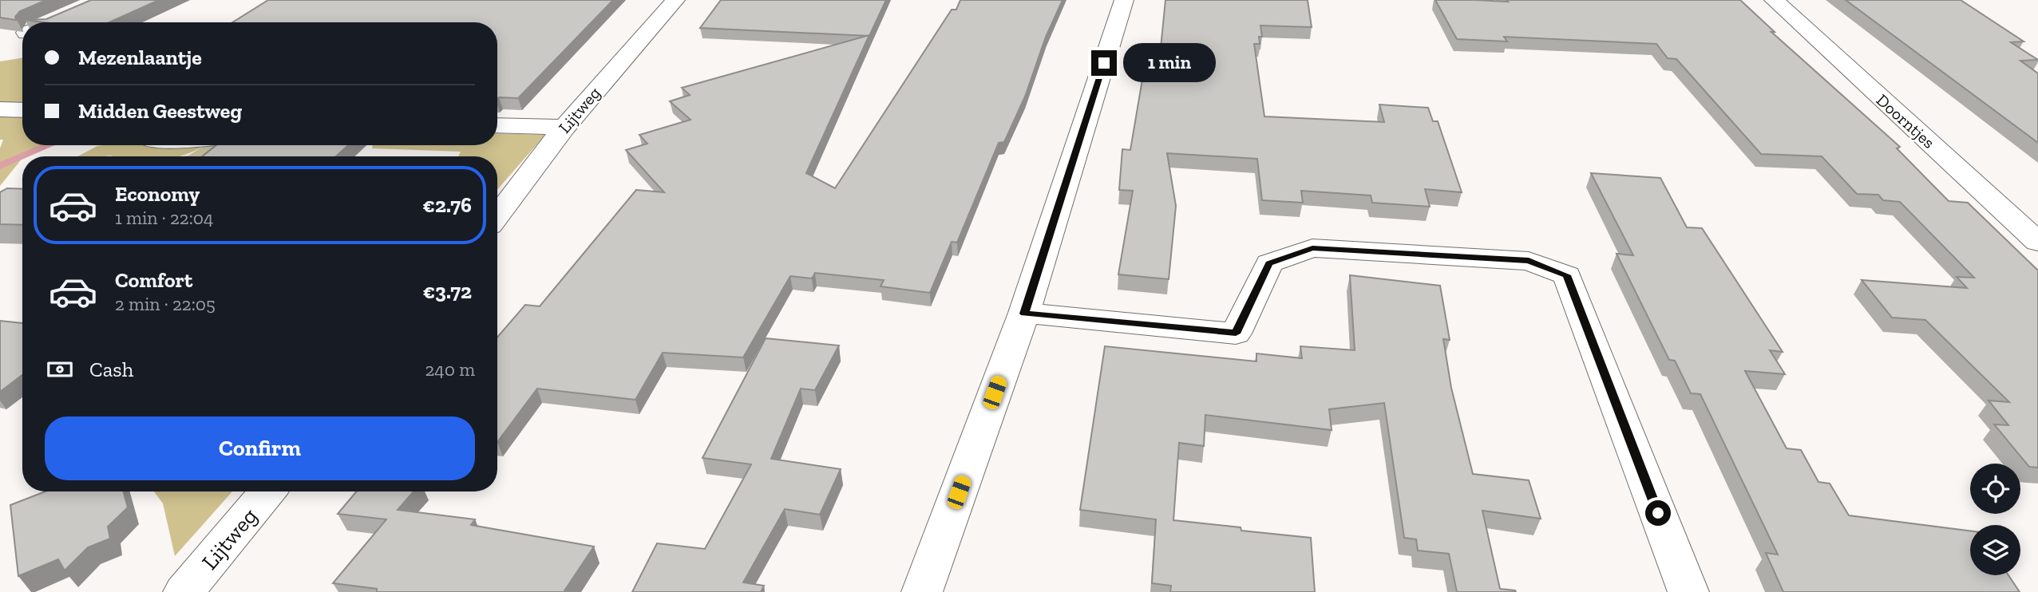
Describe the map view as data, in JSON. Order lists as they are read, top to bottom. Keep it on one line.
{"streets":{"street":["Lijtweg","Doorntjes"]},"page":{"banner":["Mezenlaantje","Midden Geestweg"],"bubble":"1 min","list":[{"name":"Economy","note":"1 min · 22:04","value":"€2.76"},{"name":"Comfort","note":"2 min · 22:05","value":"€3.72"}],"pay":["Cash","240 m"],"buttons":"Confirm"}}
